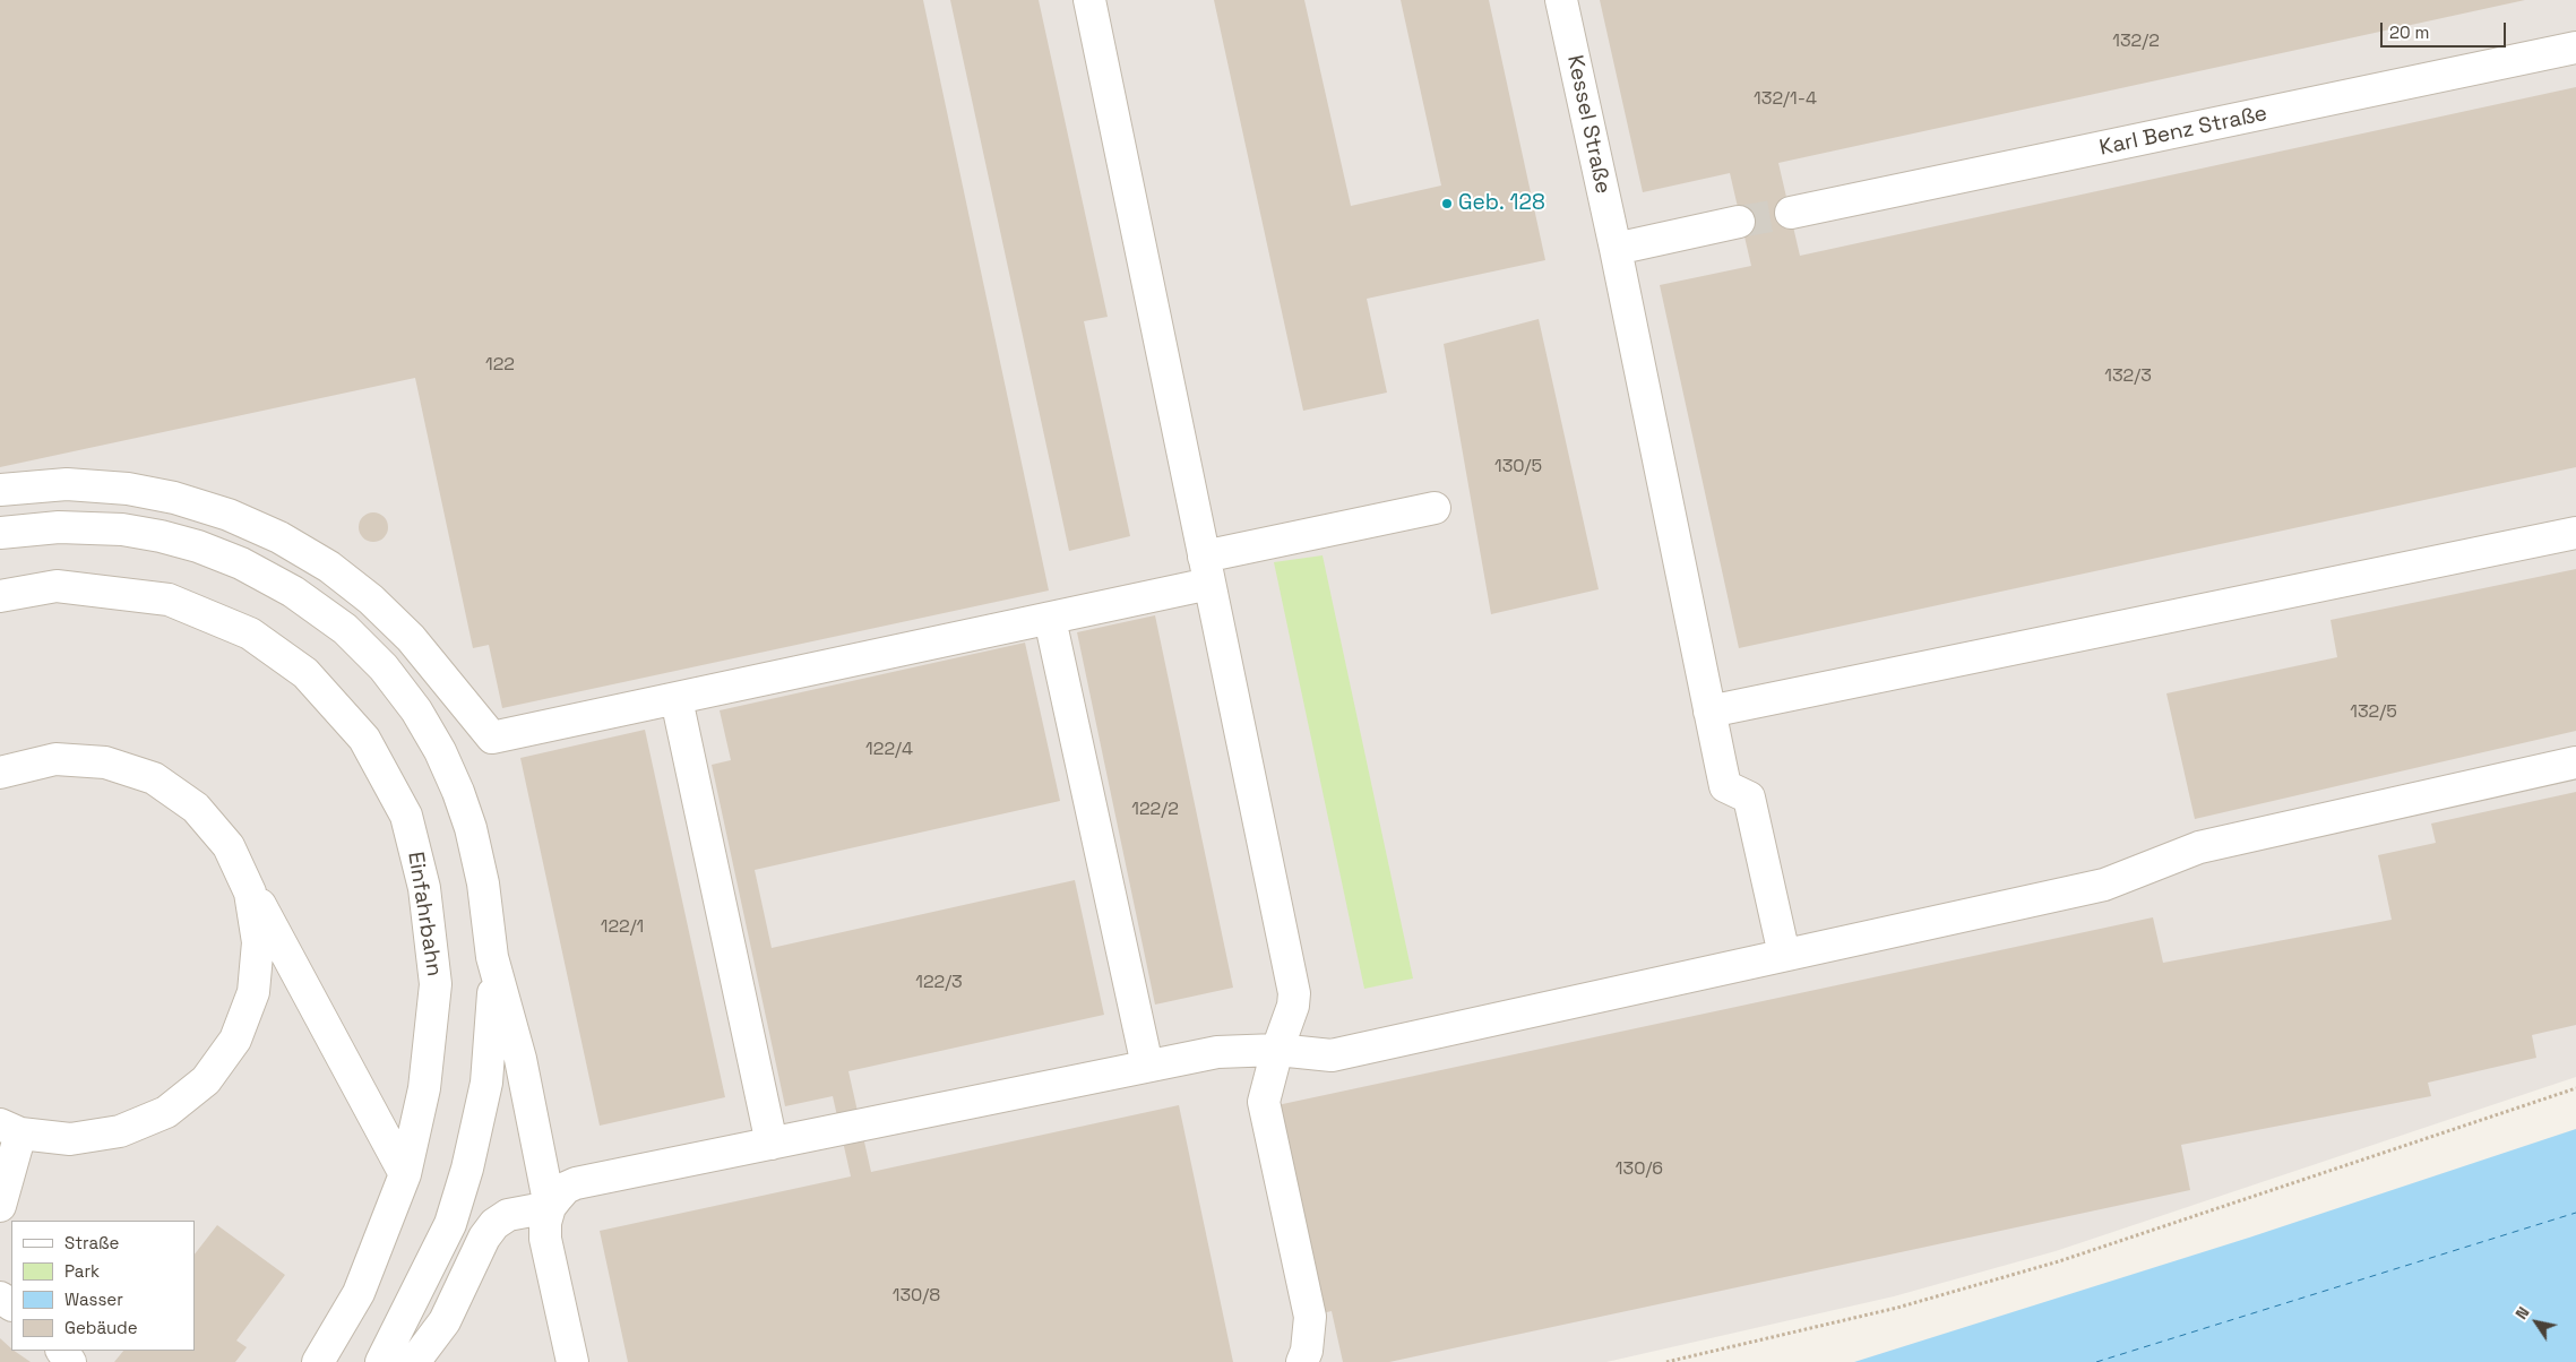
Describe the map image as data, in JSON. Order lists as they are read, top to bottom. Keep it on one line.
{"streets":{"street":["Kessel Straße","Karl Benz Straße","Einfahrbahn"]},"places":["Geb. 128"],"house_numbers":["132/2","132/1-4","122","132/3","130/5","132/5","122/4","122/2","122/1","122/3","130/6","130/8"],"legend":["Straße","Park","Wasser","Gebäude"],"scale_bar":"20 m","north":"top left"}
